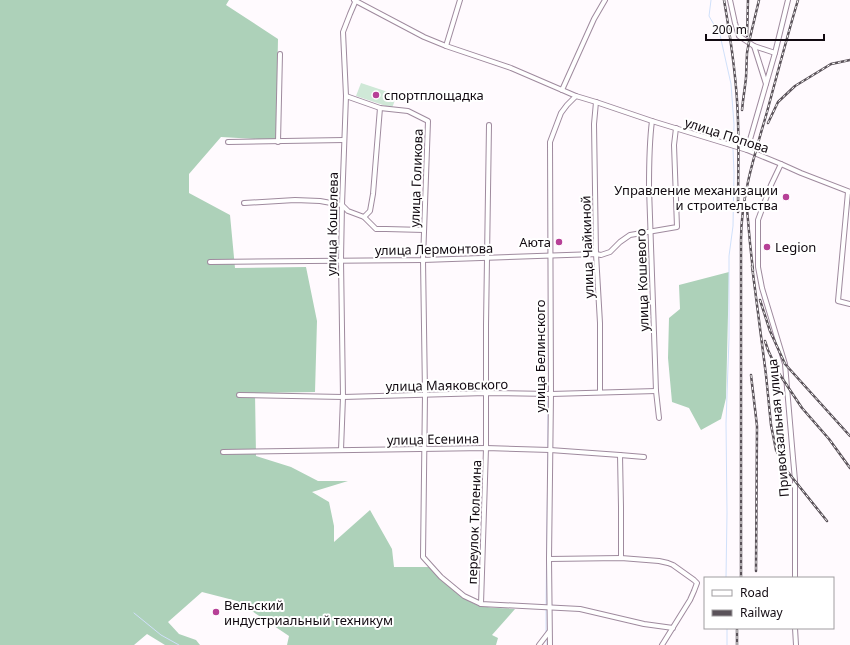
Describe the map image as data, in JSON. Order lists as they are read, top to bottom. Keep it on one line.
{"streets":{"street":["улица Попова","улица Голикова","улица Кошелева","улица Чайкиной","улица Лермонтова","улица Кошевого","улица Белинского","улица Маяковского","Привокзальная улица","улица Есенина","переулок Тюленина"]},"crossings":[["улица Попова","улица Чайкиной"],["улица Попова","улица Лермонтова"],["улица Попова","улица Кошевого"],["улица Попова","Привокзальная улица"],["улица Голикова","улица Кошелева"],["улица Голикова","улица Лермонтова"],["улица Голикова","улица Маяковского"],["улица Голикова","улица Есенина"],["улица Голикова","переулок Тюленина"],["улица Кошелева","улица Лермонтова"],["улица Кошелева","улица Маяковского"],["улица Кошелева","улица Есенина"],["улица Чайкиной","улица Лермонтова"],["улица Чайкиной","улица Маяковского"],["улица Лермонтова","улица Кошевого"],["улица Лермонтова","улица Белинского"],["улица Лермонтова","переулок Тюленина"],["улица Кошевого","улица Маяковского"],["улица Белинского","улица Маяковского"],["улица Белинского","улица Есенина"],["улица Маяковского","переулок Тюленина"],["улица Есенина","переулок Тюленина"]],"places":["спортплощадка","Управление механизации и строительства","Аюта","Legion","Вельский индустриальный техникум"],"legend":["Road","Railway"],"scale_bar":"200 m"}
